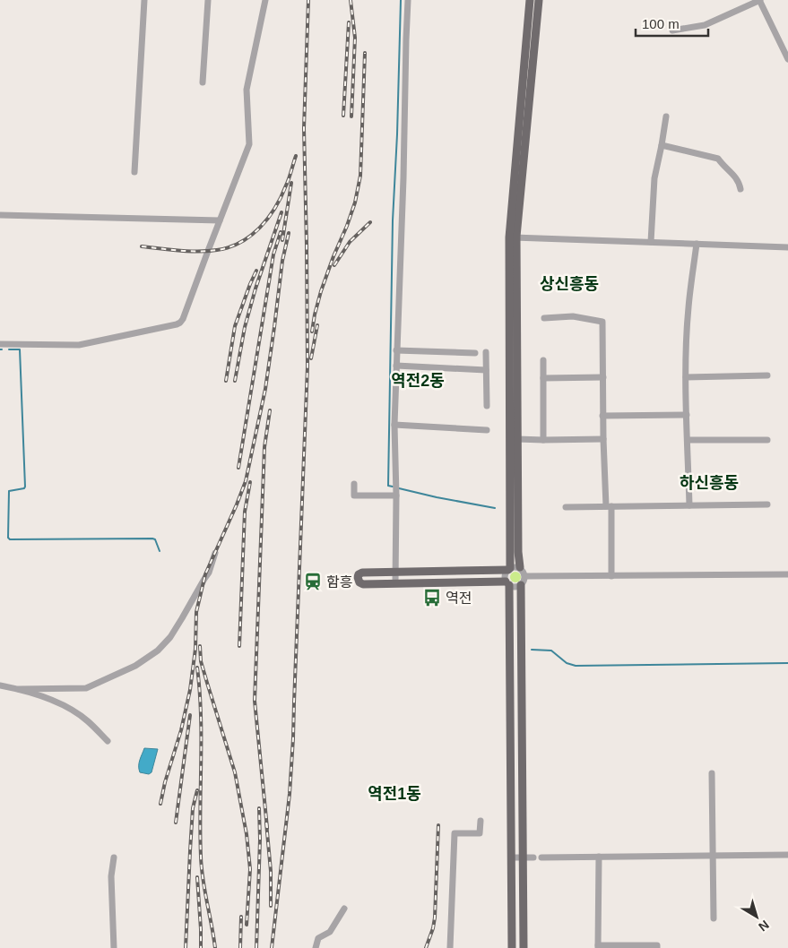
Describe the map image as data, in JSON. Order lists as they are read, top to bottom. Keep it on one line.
{"districts":["상신흥동","역전2동","하신흥동","역전1동"],"places":{"station":["함흥"],"bus stop":["역전"]},"scale_bar":"100 m","north":"bottom right"}
